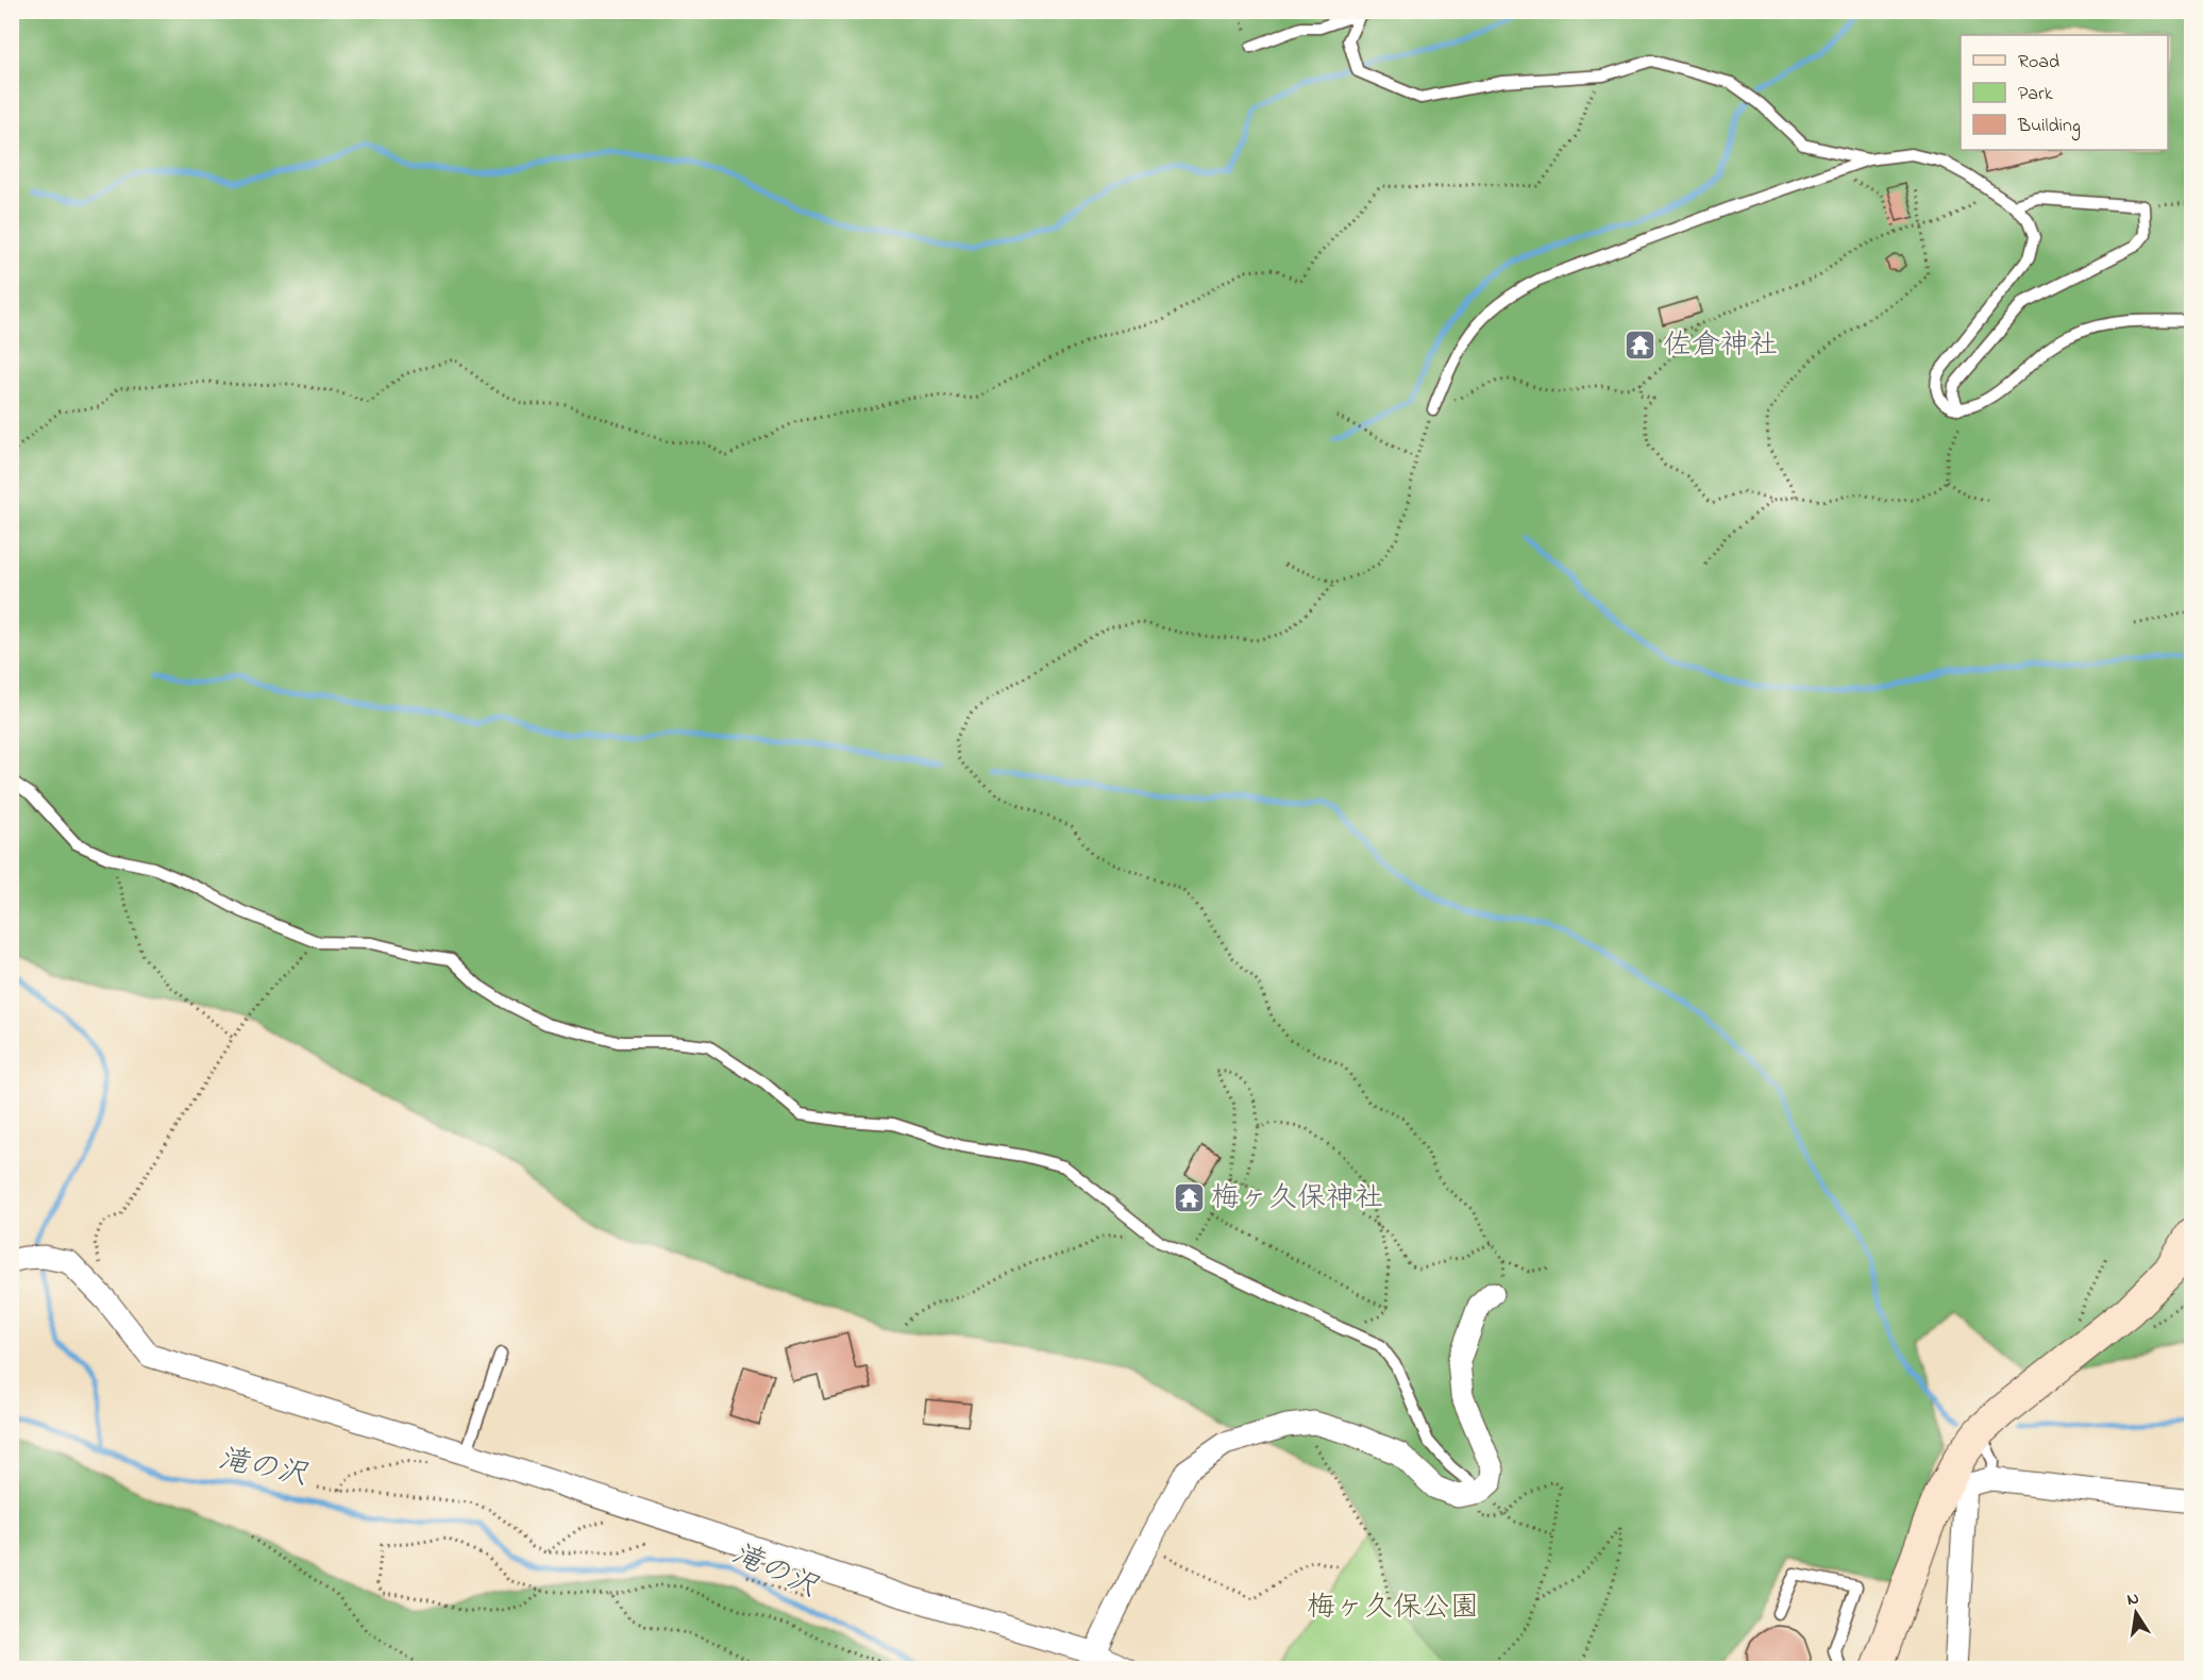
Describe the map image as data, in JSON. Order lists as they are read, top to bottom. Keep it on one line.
{"water":["滝の沢"],"parks":["梅ヶ久保公園"],"places":{"temple":["佐倉神社","梅ヶ久保神社"]},"legend":["Road","Park","Building"],"north":"top"}
